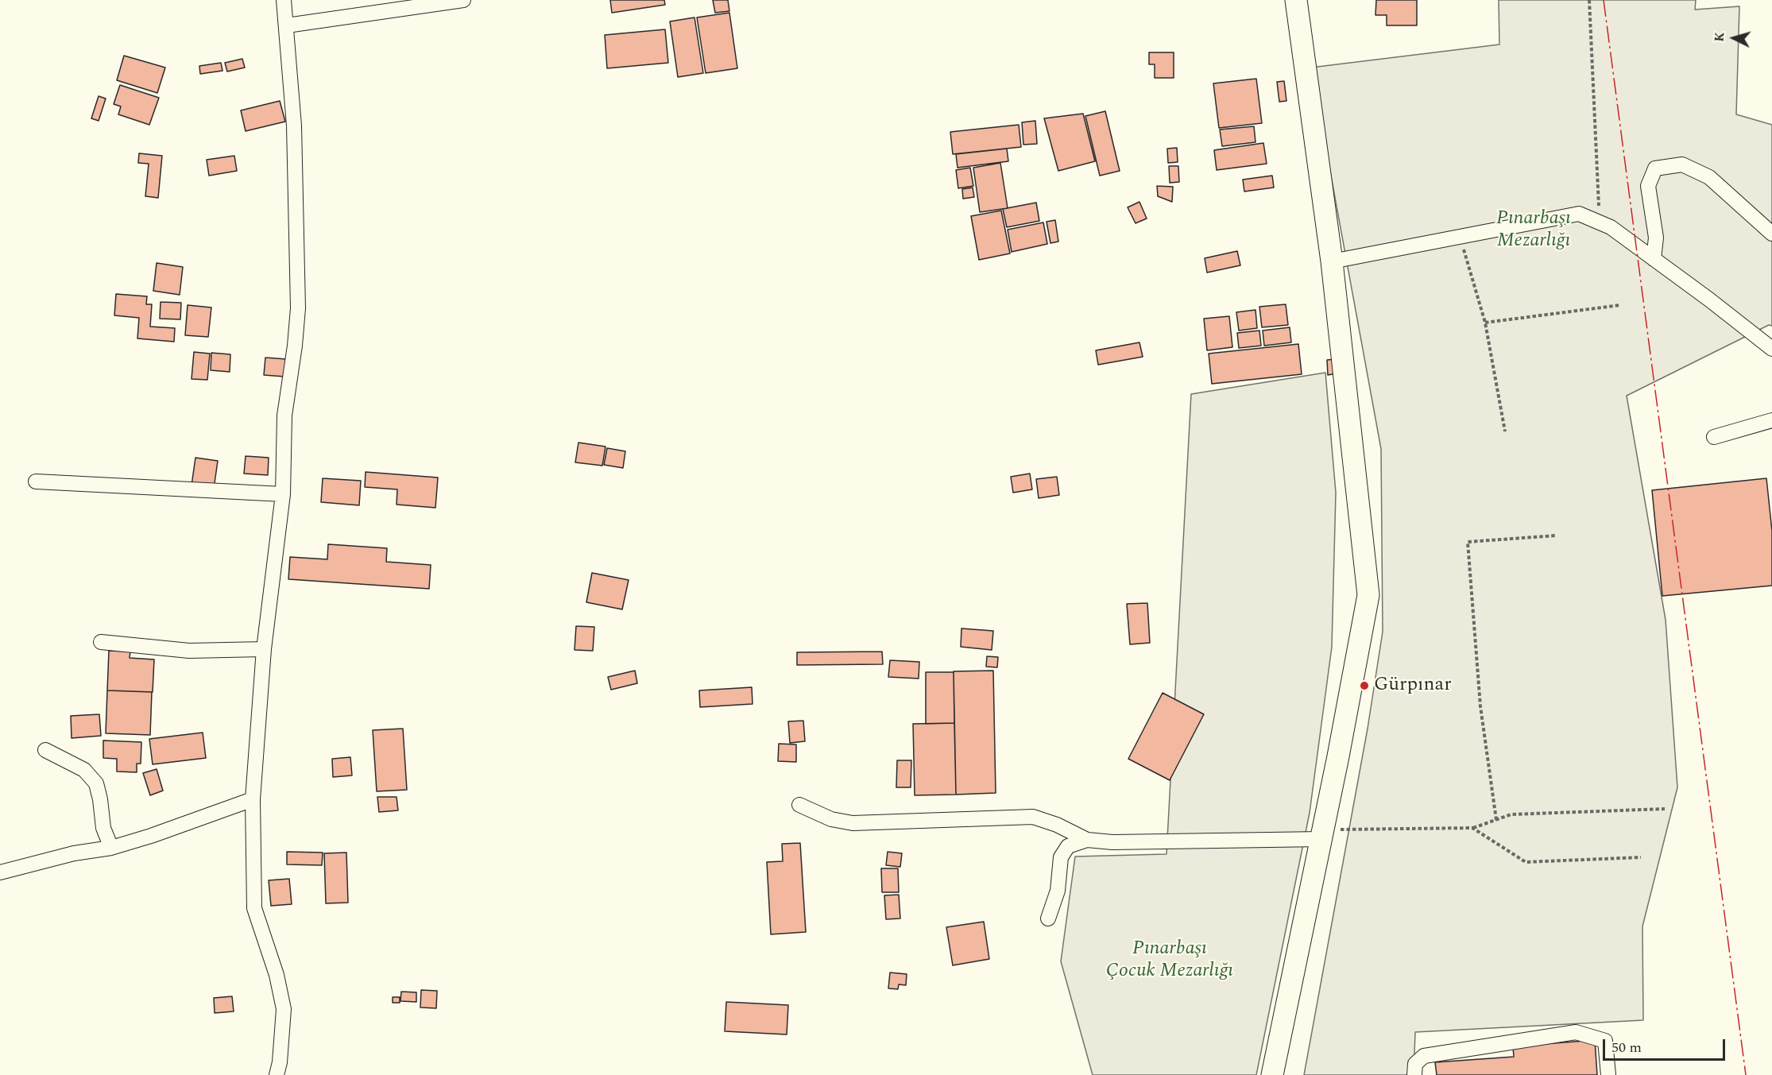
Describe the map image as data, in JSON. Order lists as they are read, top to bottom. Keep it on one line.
{"parks":["Pınarbaşı Mezarlığı","Pınarbaşı Çocuk Mezarlığı"],"places":["Gürpınar"],"scale_bar":"50 m","north":"left"}
